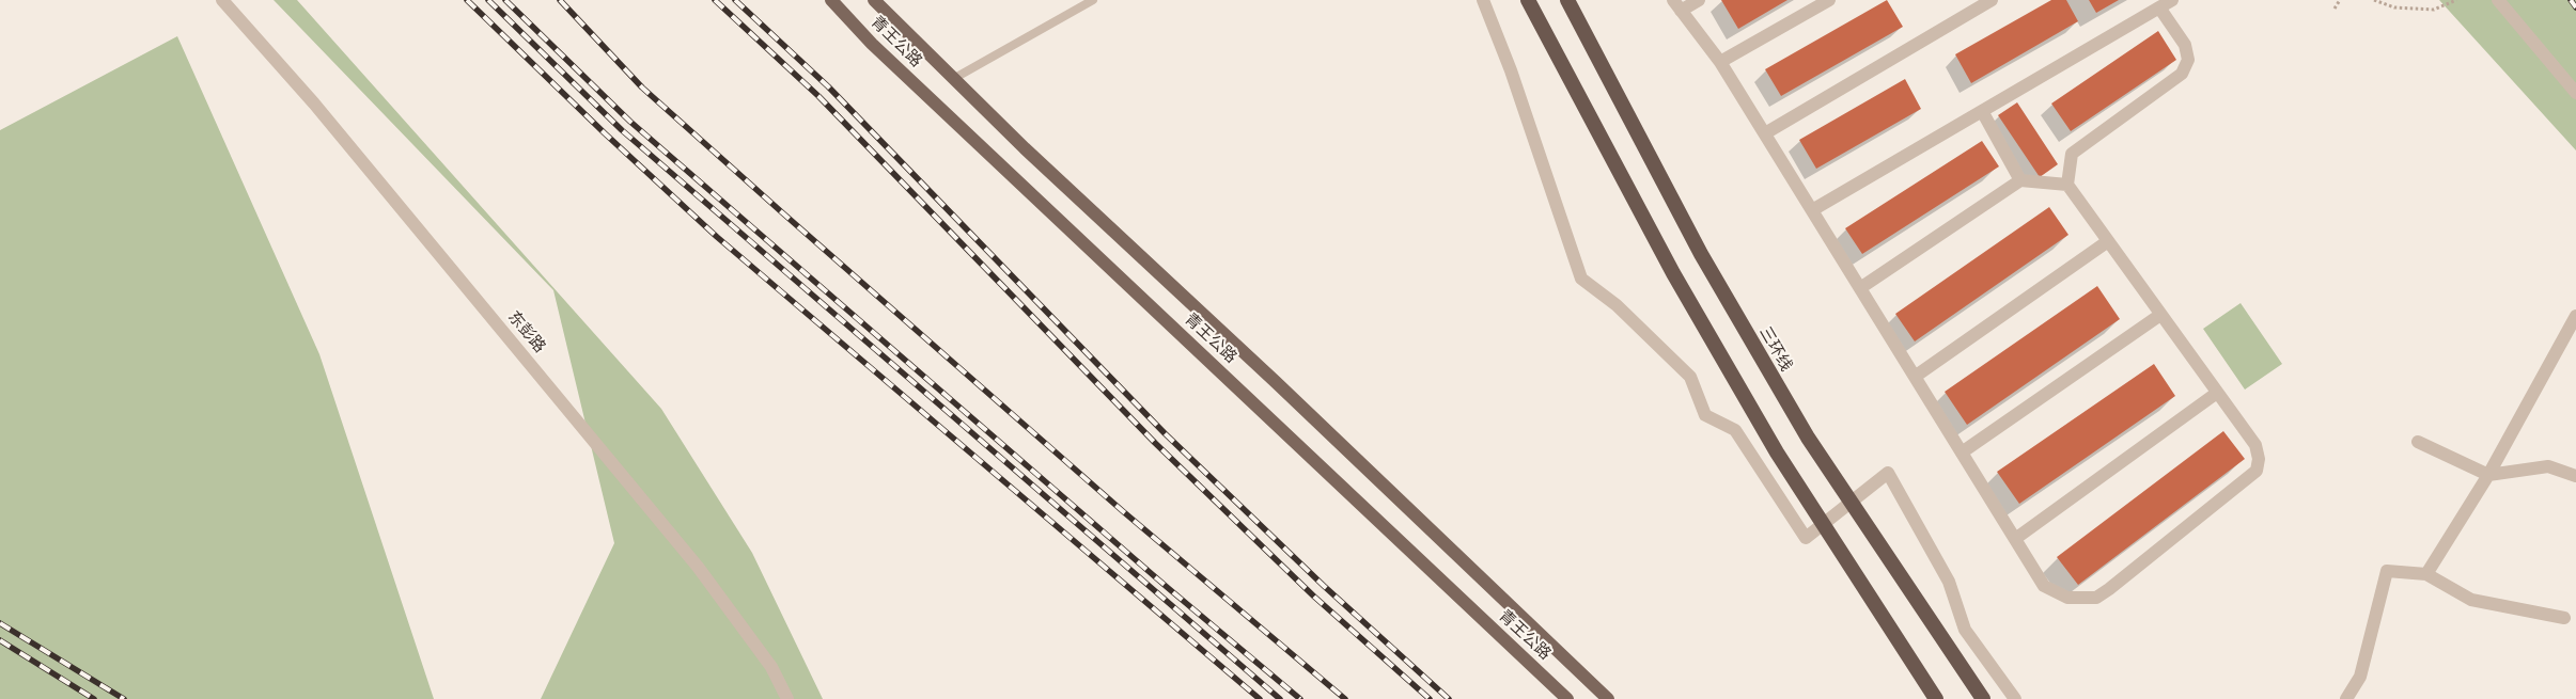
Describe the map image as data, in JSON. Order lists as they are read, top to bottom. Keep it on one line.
{"streets":{"highway":["三环线"],"main road":["青王公路"],"street":["东彭路"]}}
